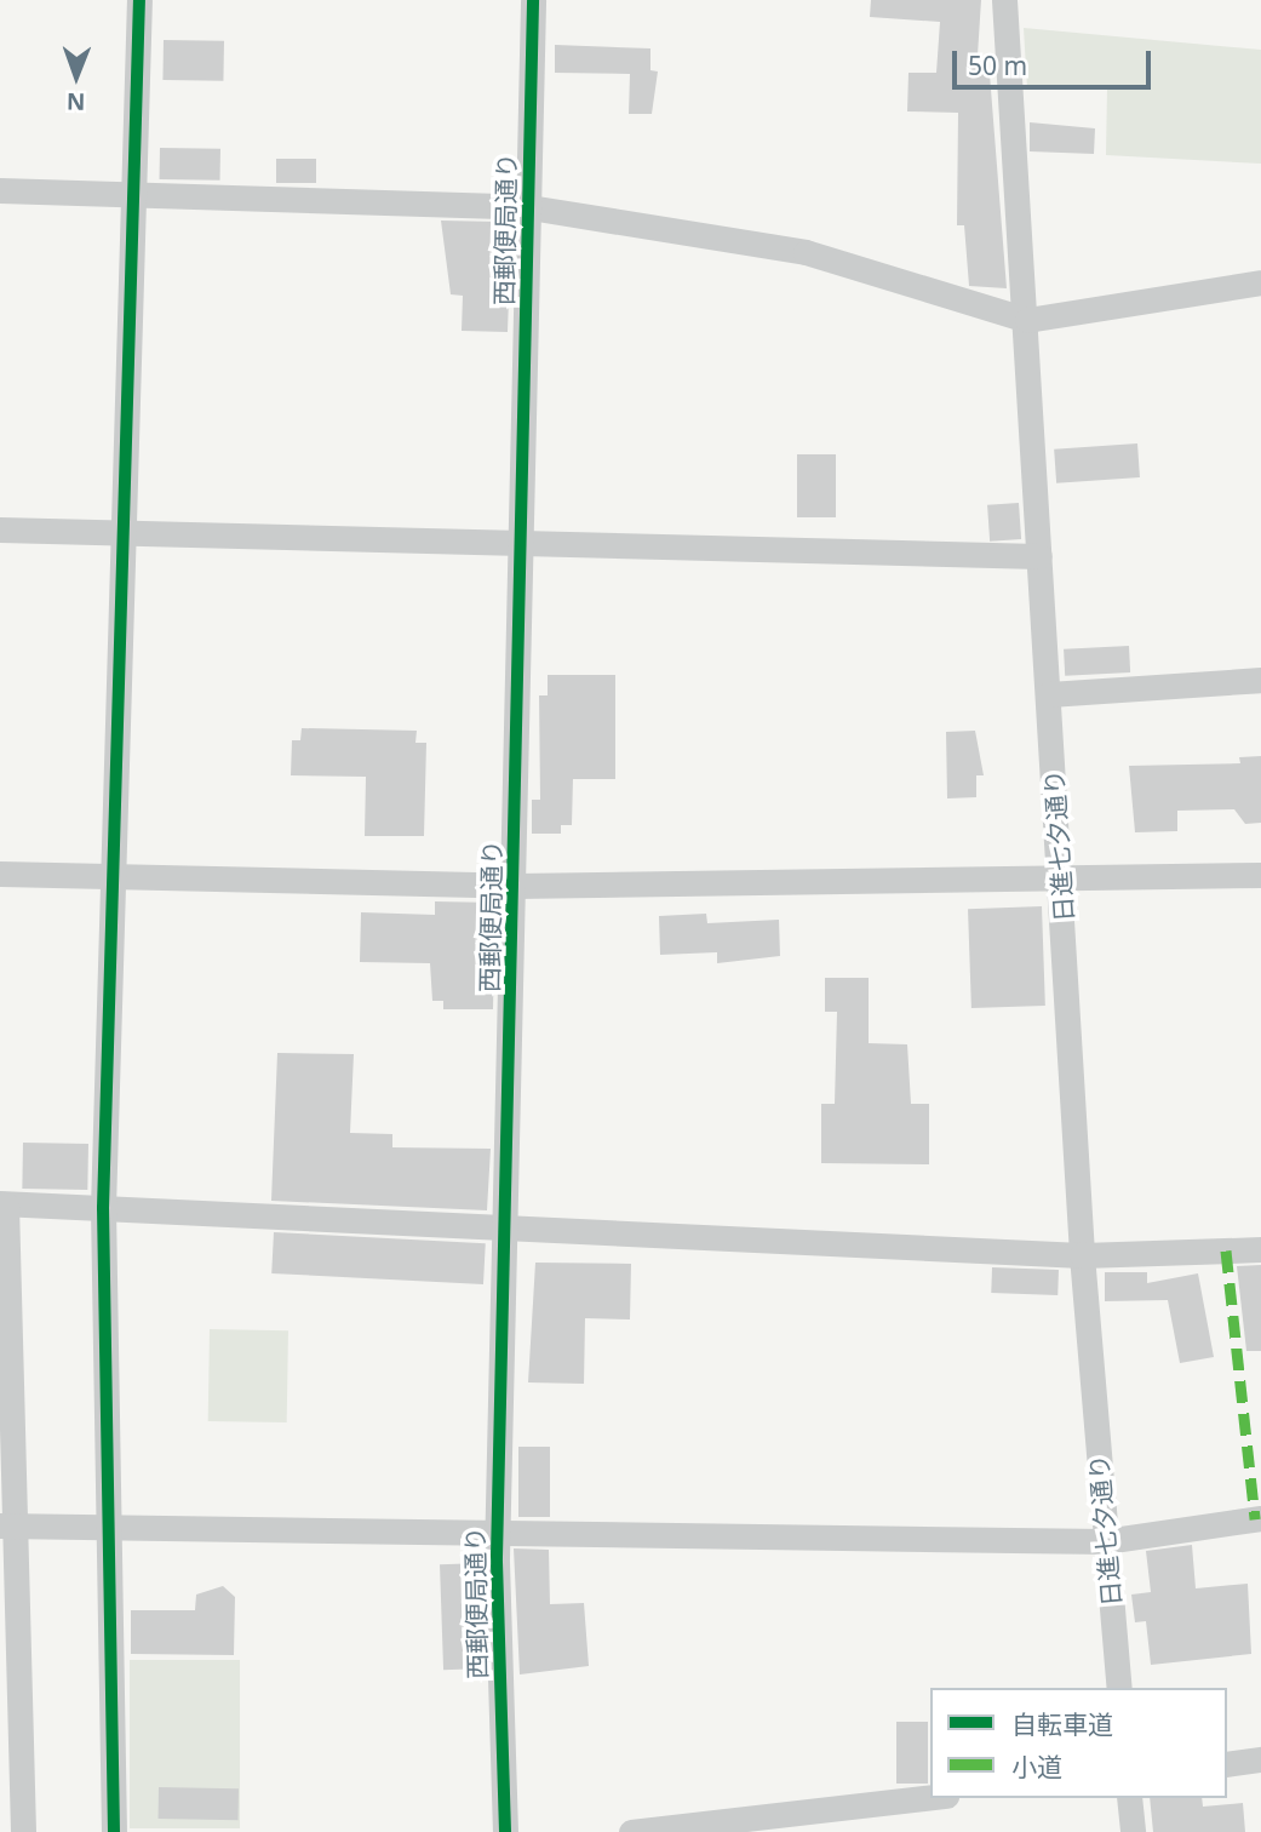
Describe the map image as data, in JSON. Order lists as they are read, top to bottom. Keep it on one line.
{"streets":{"street":["西郵便局通り","日進七夕通り"]},"legend":["自転車道","小道"],"scale_bar":"50 m","north":"bottom"}
